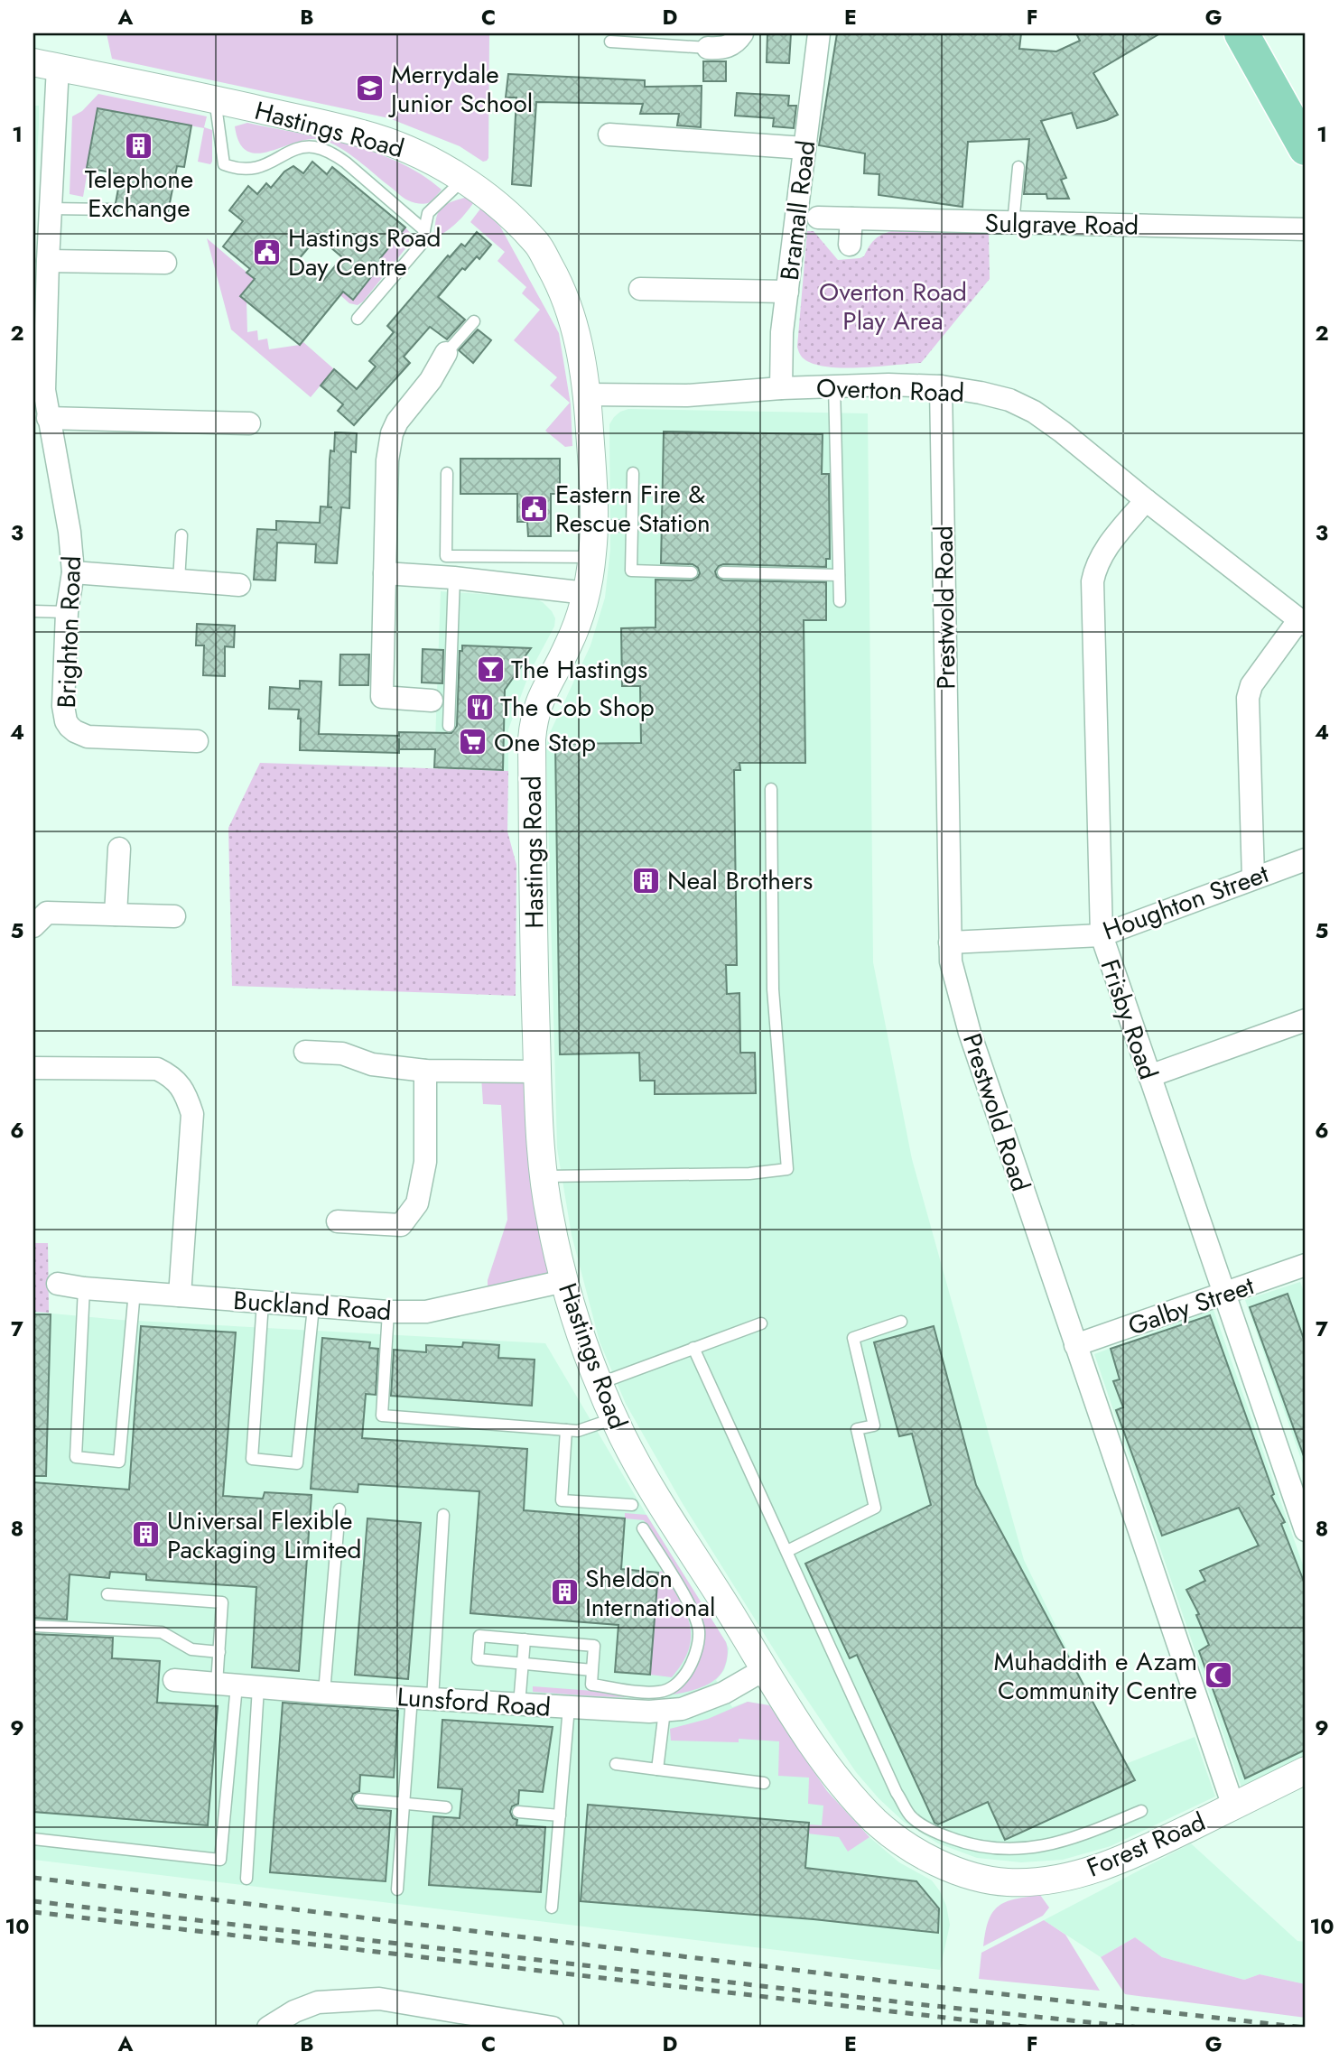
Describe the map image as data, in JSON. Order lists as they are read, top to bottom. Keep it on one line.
{"streets":{"street":["Hastings Road","Bramall Road","Sulgrave Road","Overton Road","Prestwold Road","Brighton Road","Houghton Street","Frisby Road","Buckland Road","Galby Street","Lunsford Road","Forest Road"]},"crossings":[["Hastings Road","Overton Road"],["Hastings Road","Brighton Road"],["Hastings Road","Buckland Road"],["Hastings Road","Lunsford Road"],["Hastings Road","Forest Road"],["Bramall Road","Overton Road"],["Overton Road","Prestwold Road"],["Overton Road","Frisby Road"],["Prestwold Road","Houghton Street"],["Prestwold Road","Galby Street"],["Prestwold Road","Forest Road"],["Houghton Street","Frisby Road"],["Frisby Road","Galby Street"]],"parks":["Overton Road Play Area"],"places":{"school or university":["Merrydale Junior School"],"building":["Telephone Exchange","Neal Brothers","Universal Flexible Packaging Limited","Sheldon International"],"public building":["Hastings Road Day Centre","Eastern Fire & Rescue Station"],"bar":["The Hastings"],"restaurant":["The Cob Shop"],"supermarket":["One Stop"],"mosque":["Muhaddith e Azam Community Centre"]},"grid":{"columns":["A","B","C","D","E","F","G"],"rows":["1","2","3","4","5","6","7","8","9","10"]}}
